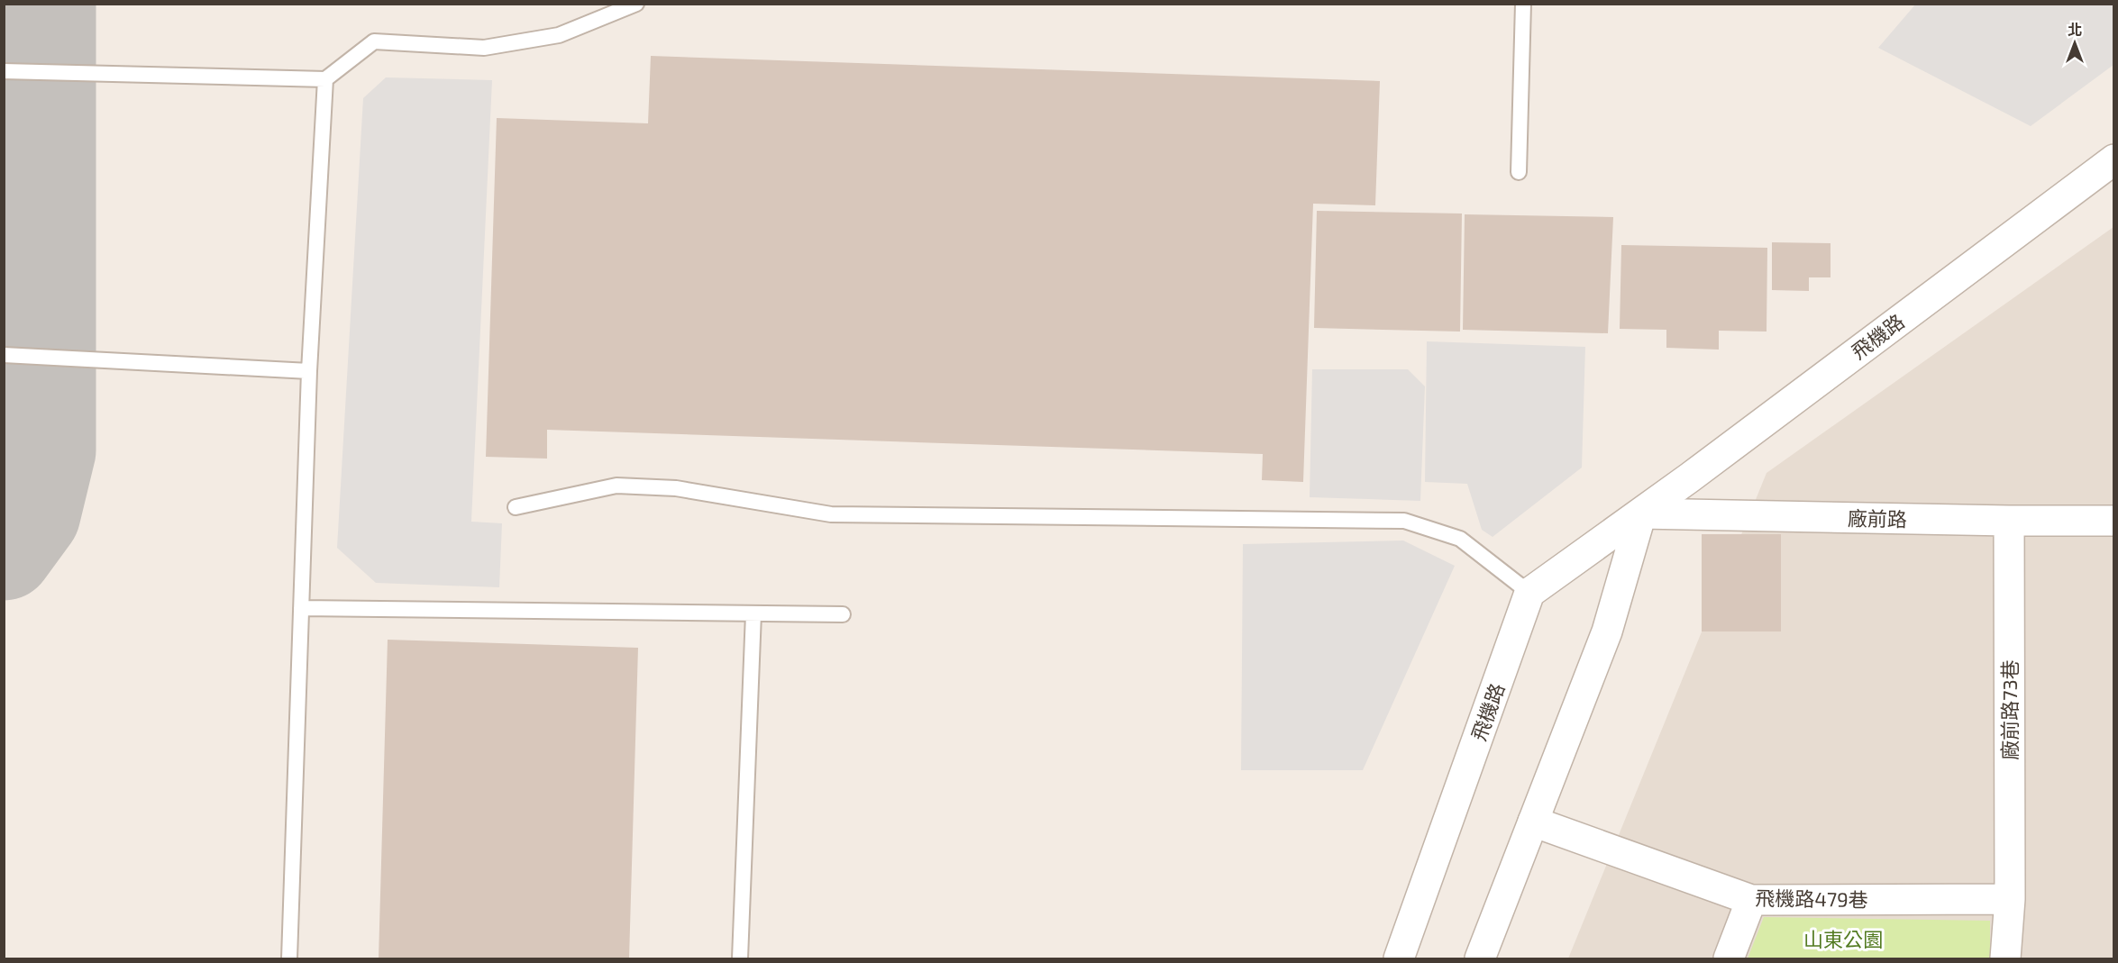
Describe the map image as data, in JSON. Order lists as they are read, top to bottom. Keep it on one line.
{"streets":{"street":["飛機路","廠前路","廠前路73巷","飛機路479巷"]},"crossings":[["飛機路","廠前路"],["廠前路","廠前路73巷"],["廠前路73巷","飛機路479巷"]],"parks":["山東公園"],"north":"top"}
